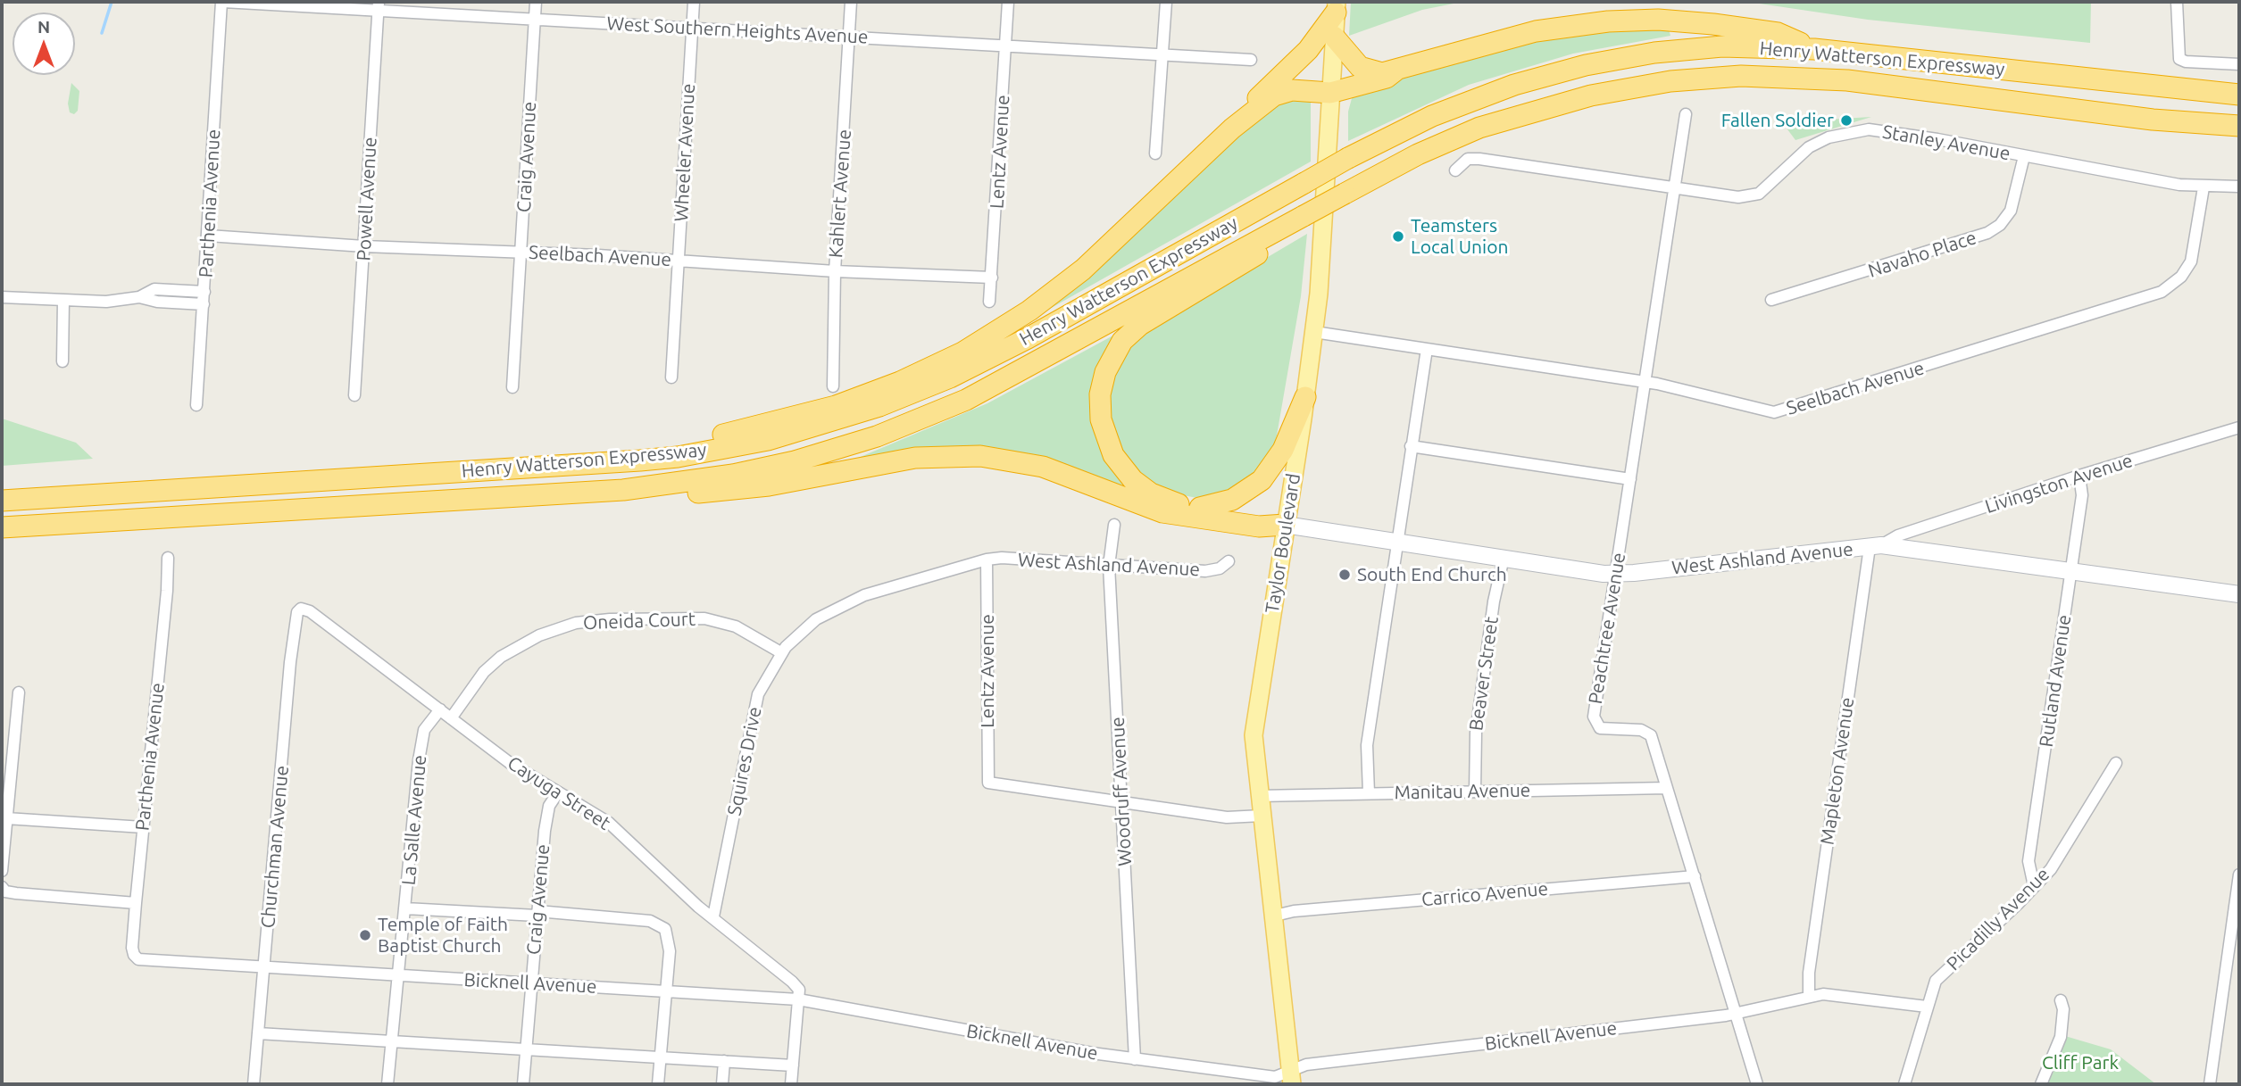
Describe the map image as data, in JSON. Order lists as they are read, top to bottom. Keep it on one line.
{"streets":{"highway":["Henry Watterson Expressway"],"main road":["Taylor Boulevard"],"street":["West Southern Heights Avenue","Stanley Avenue","Lentz Avenue","Wheeler Avenue","Craig Avenue","Kahlert Avenue","Powell Avenue","Parthenia Avenue","Navaho Place","Seelbach Avenue","Livingston Avenue","West Ashland Avenue","Oneida Court","Peachtree Avenue","Beaver Street","Rutland Avenue","Squires Drive","Mapleton Avenue","Woodruff Avenue","Manitau Avenue","Cayuga Street","La Salle Avenue","Churchman Avenue","Carrico Avenue","Picadilly Avenue","Bicknell Avenue"]},"crossings":[["West Southern Heights Avenue","Lentz Avenue"],["West Southern Heights Avenue","Wheeler Avenue"],["West Southern Heights Avenue","Craig Avenue"],["West Southern Heights Avenue","Kahlert Avenue"],["West Southern Heights Avenue","Powell Avenue"],["West Southern Heights Avenue","Parthenia Avenue"],["Stanley Avenue","Navaho Place"],["Stanley Avenue","Seelbach Avenue"],["Stanley Avenue","Peachtree Avenue"],["Lentz Avenue","Seelbach Avenue"],["Lentz Avenue","West Ashland Avenue"],["Lentz Avenue","Squires Drive"],["Lentz Avenue","Woodruff Avenue"],["Wheeler Avenue","Seelbach Avenue"],["Craig Avenue","Seelbach Avenue"],["Craig Avenue","Cayuga Street"],["Craig Avenue","Bicknell Avenue"],["Kahlert Avenue","Seelbach Avenue"],["Powell Avenue","Seelbach Avenue"],["Parthenia Avenue","Seelbach Avenue"],["Parthenia Avenue","Bicknell Avenue"],["Seelbach Avenue","Taylor Boulevard"],["Seelbach Avenue","Peachtree Avenue"],["Livingston Avenue","West Ashland Avenue"],["Livingston Avenue","Rutland Avenue"],["Livingston Avenue","Mapleton Avenue"],["Taylor Boulevard","West Ashland Avenue"],["Taylor Boulevard","Manitau Avenue"],["Taylor Boulevard","Carrico Avenue"],["Taylor Boulevard","Bicknell Avenue"],["West Ashland Avenue","Peachtree Avenue"],["West Ashland Avenue","Beaver Street"],["West Ashland Avenue","Rutland Avenue"],["West Ashland Avenue","Squires Drive"],["West Ashland Avenue","Mapleton Avenue"],["West Ashland Avenue","Woodruff Avenue"],["Oneida Court","Squires Drive"],["Oneida Court","Cayuga Street"],["Peachtree Avenue","Manitau Avenue"],["Peachtree Avenue","Carrico Avenue"],["Peachtree Avenue","Bicknell Avenue"],["Beaver Street","Manitau Avenue"],["Rutland Avenue","Picadilly Avenue"],["Squires Drive","Cayuga Street"],["Mapleton Avenue","Bicknell Avenue"],["Woodruff Avenue","Bicknell Avenue"],["Cayuga Street","La Salle Avenue"],["Cayuga Street","Churchman Avenue"],["Cayuga Street","Bicknell Avenue"],["La Salle Avenue","Bicknell Avenue"],["Churchman Avenue","Bicknell Avenue"],["Picadilly Avenue","Bicknell Avenue"]],"parks":["Cliff Park"],"places":["Fallen Soldier","Teamsters Local Union","South End Church","Temple of Faith Baptist Church"],"north":"top"}
